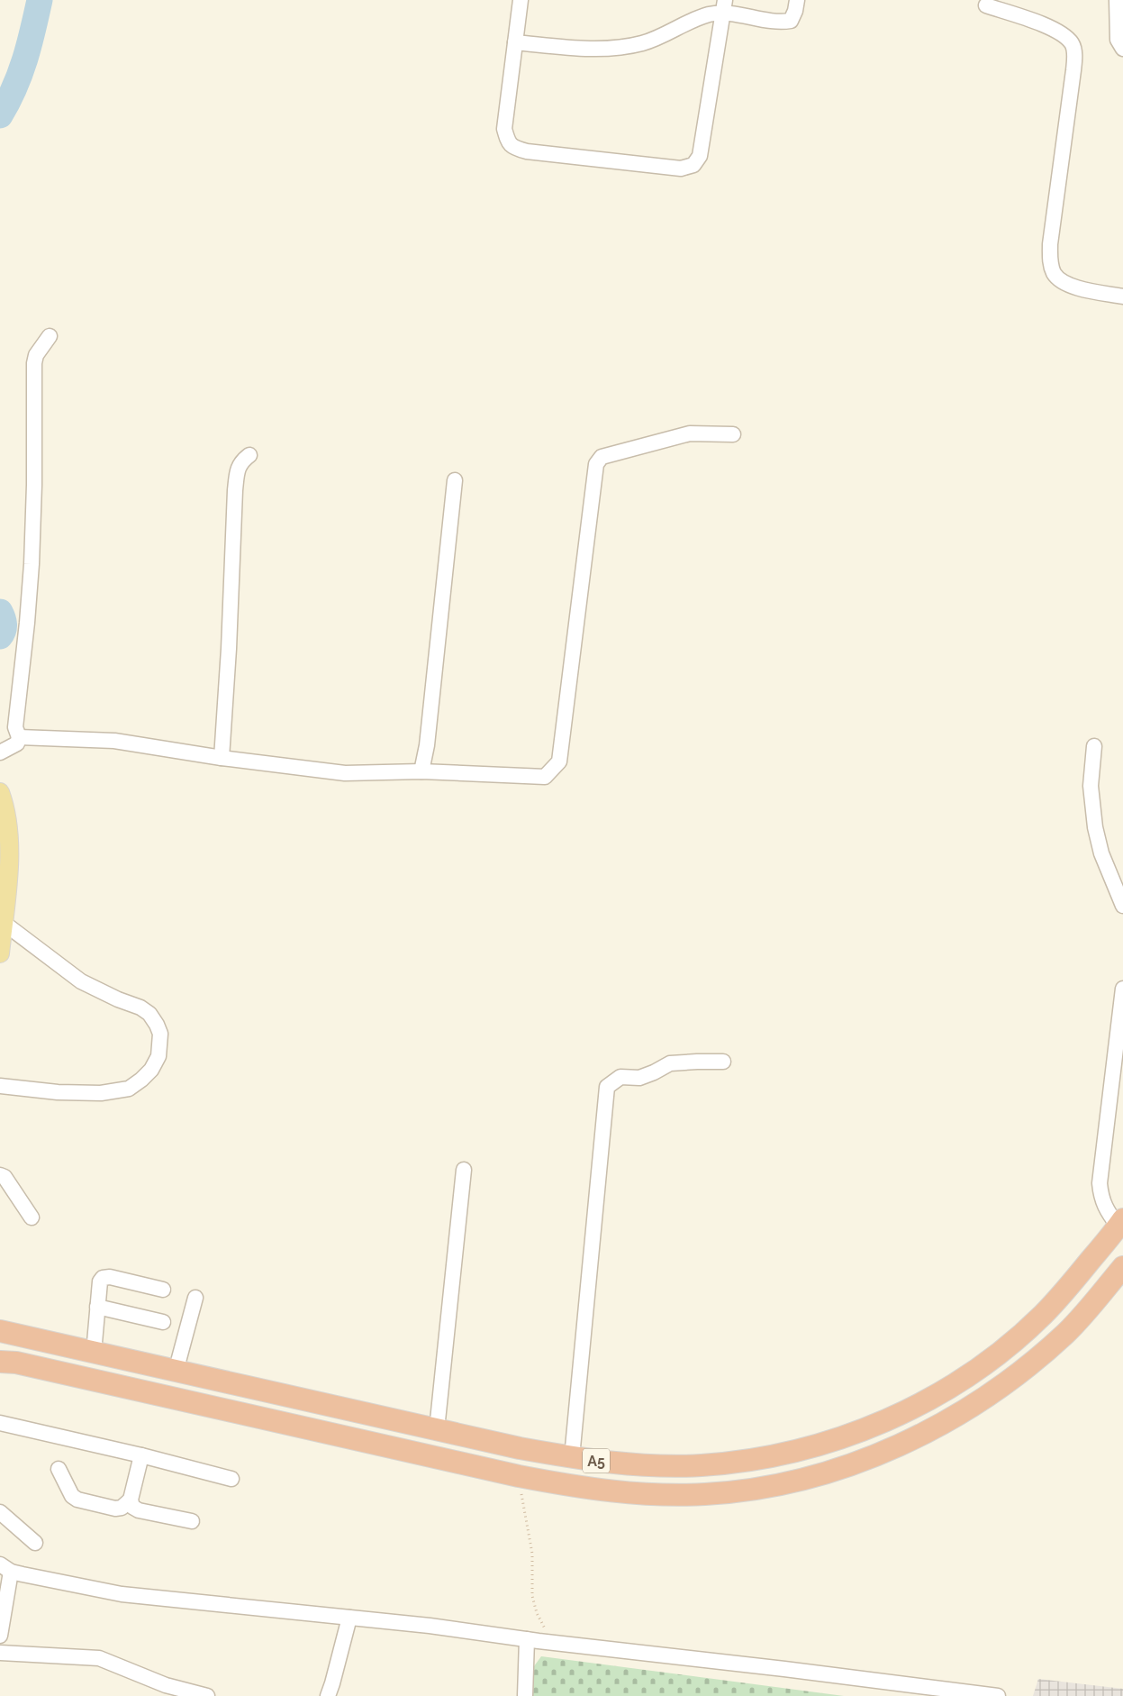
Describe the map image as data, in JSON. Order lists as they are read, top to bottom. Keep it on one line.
{"streets":{"highway":["A5"]}}
